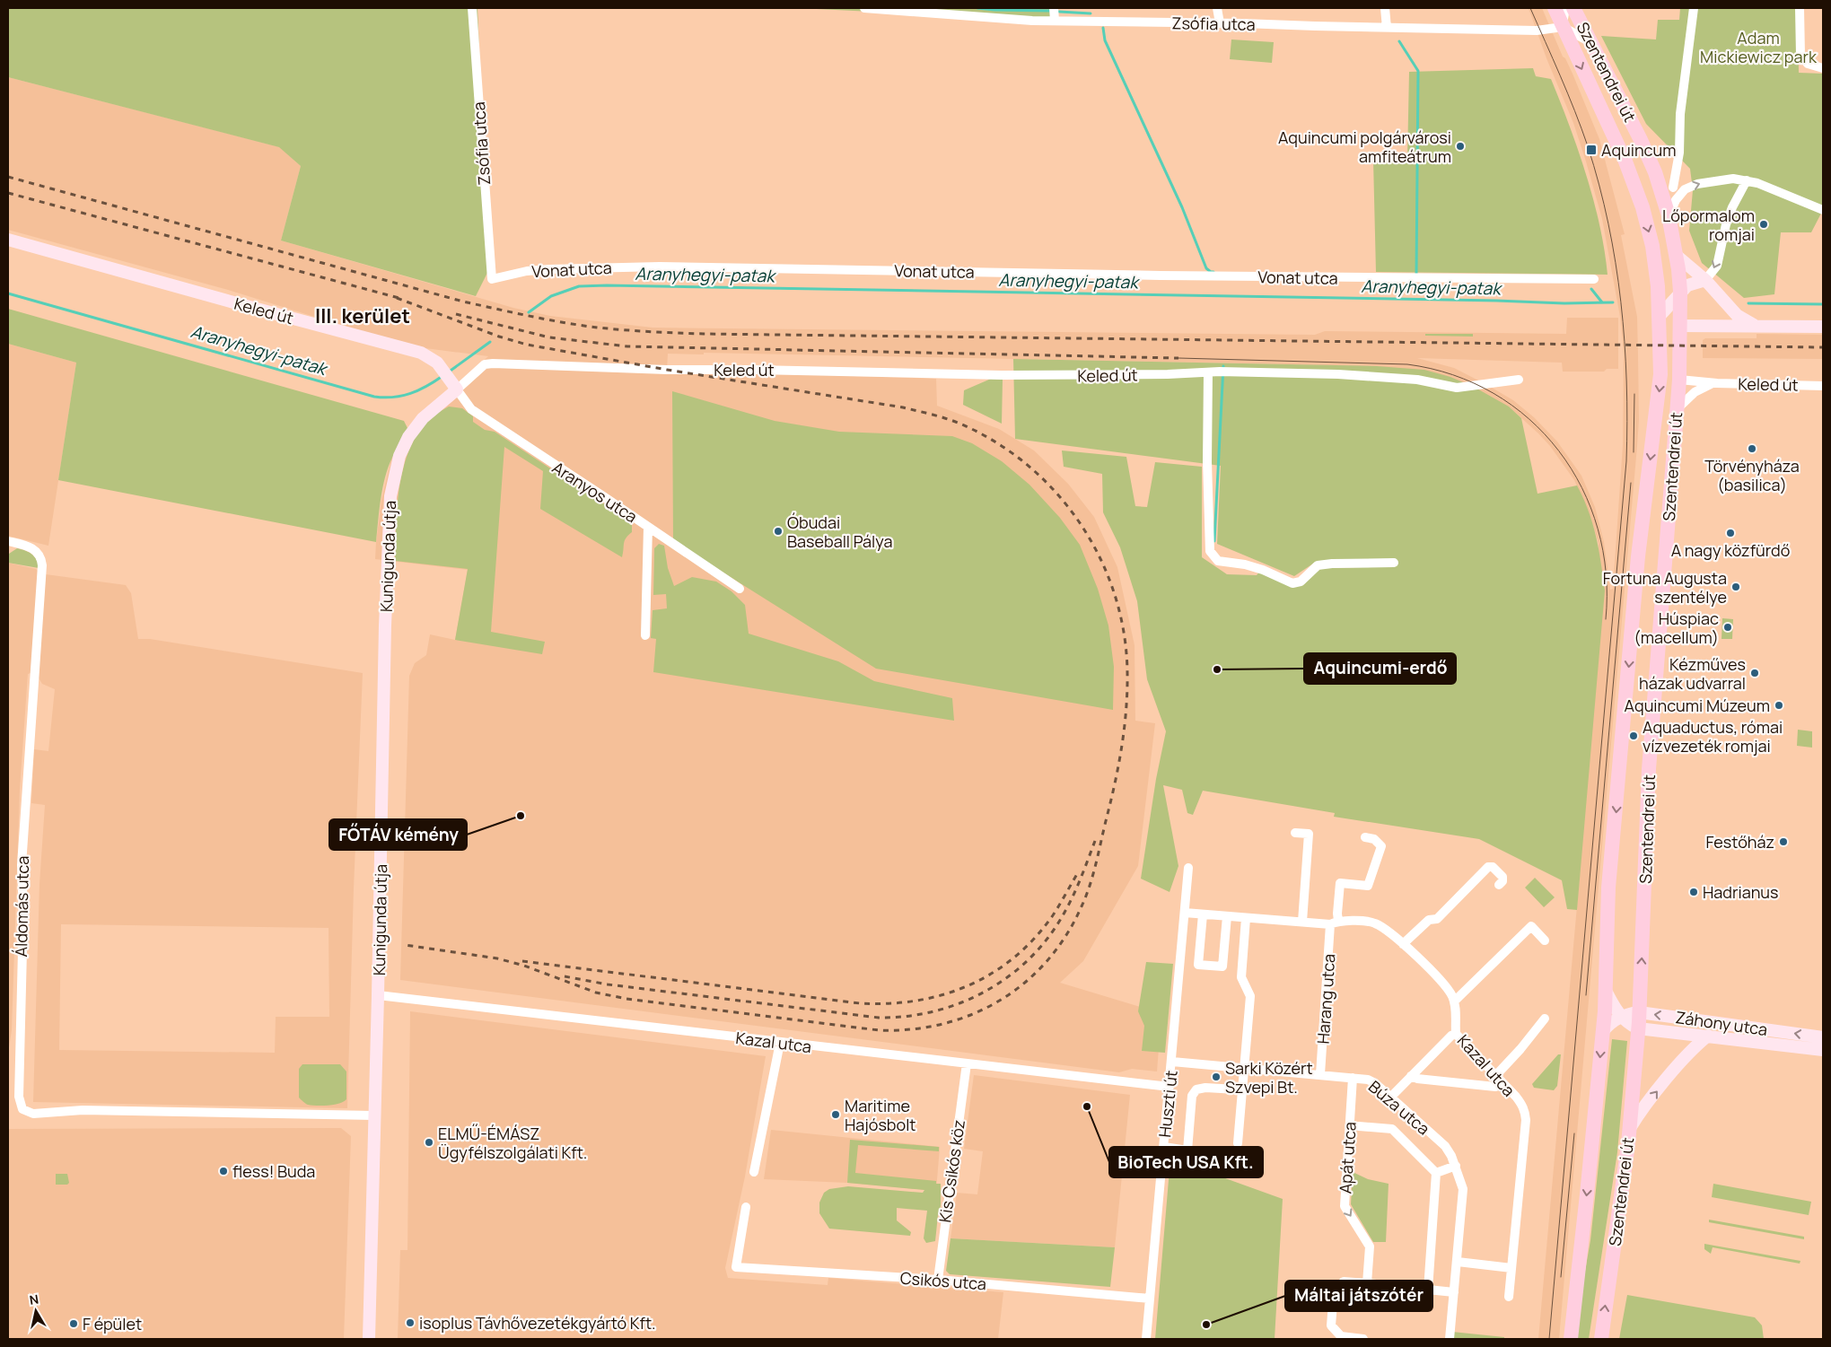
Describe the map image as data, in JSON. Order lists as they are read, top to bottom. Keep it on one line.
{"streets":{"main road":["Szentendrei út"],"street":["Zsófia utca","Vonat utca","Keled út","Aranyos utca","Kunigunda útja","Áldomás utca","Harang utca","Záhony utca","Kazal utca","Huszti út","Búza utca","Apát utca","Kis Csikós köz","Csikós utca"]},"crossings":[["Zsófia utca","Szentendrei út"],["Zsófia utca","Vonat utca"],["Szentendrei út","Keled út"],["Szentendrei út","Záhony utca"],["Keled út","Aranyos utca"],["Keled út","Kunigunda útja"],["Aranyos utca","Kunigunda útja"],["Kunigunda útja","Áldomás utca"],["Kunigunda útja","Kazal utca"],["Harang utca","Kazal utca"],["Harang utca","Búza utca"],["Kazal utca","Huszti út"],["Kazal utca","Kis Csikós köz"],["Huszti út","Búza utca"],["Huszti út","Csikós utca"],["Búza utca","Apát utca"],["Kis Csikós köz","Csikós utca"]],"districts":["III. kerület"],"water":["Aranyhegyi-patak"],"parks":["Adam Mickiewicz park"],"places":{"other":["Aquincumi polgárvárosi amfiteátrum","Lőpormalom romjai","Törvényháza (basilica)","Óbudai Baseball Pálya","A nagy közfürdő","Fortuna Augusta szentélye","Húspiac (macellum)","Aquincumi-erdő","Kézműves házak udvarral","Aquincumi Múzeum","Aquaductus, római vízvezeték romjai","FŐTÁV kémény","Festőház","Hadrianus","Sarki Közért Szvepi Bt.","BioTech USA Kft.","Maritime Hajósbolt","ELMŰ-ÉMÁSZ Ügyfélszolgálati Kft.","fless! Buda","isoplus Távhővezetékgyártó Kft.","F épület","Máltai játszótér"],"transit":["Aquincum"]},"north":"top"}
